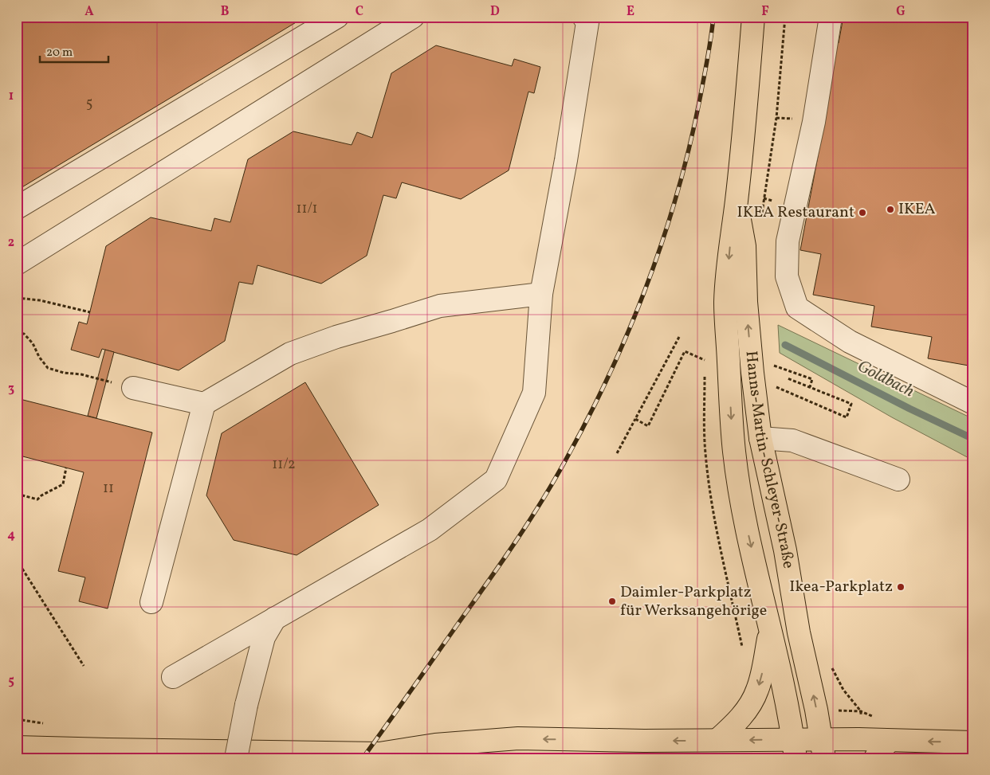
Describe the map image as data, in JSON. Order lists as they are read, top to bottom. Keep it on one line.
{"streets":{"main road":["Hanns-Martin-Schleyer-Straße"]},"water":["Goldbach"],"places":["IKEA","IKEA Restaurant","Ikea-Parkplatz","Daimler-Parkplatz für Werksangehörige"],"house_numbers":["5","11/1","11/2","11"],"scale_bar":"20 m","grid":{"columns":["A","B","C","D","E","F","G"],"rows":["1","2","3","4","5"]}}
